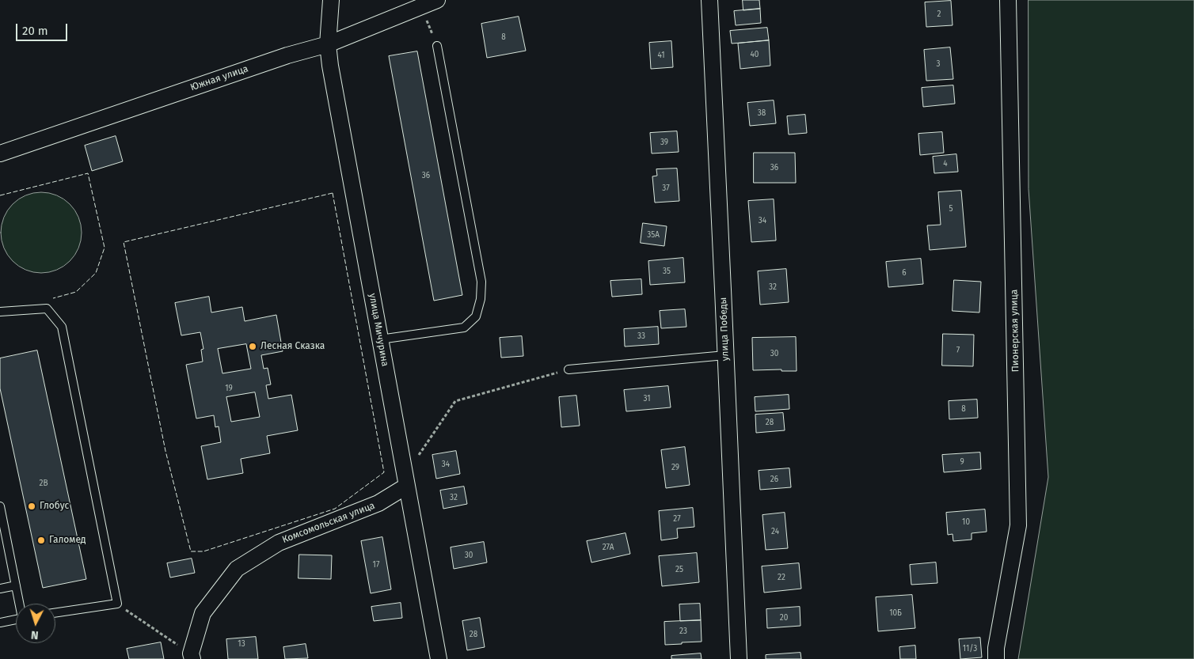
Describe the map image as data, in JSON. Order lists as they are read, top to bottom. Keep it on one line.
{"streets":{"street":["Южная улица","улица Победы","улица Мичурина","Пионерская улица","Комсомольская улица"]},"crossings":[["Южная улица","улица Мичурина"],["улица Мичурина","Комсомольская улица"]],"places":["Лесная Сказка","Глобус","Галомед"],"house_numbers":["2","8","40","41","3","38","39","4","36","36","37","5","34","35А","35","6","32","33","7","30","19","31","8","28","9","34","29","26","2В","32","27","10","24","27А","30","17","25","22","10Б","20","23","28","13","11/3"],"scale_bar":"20 m","north":"bottom"}
